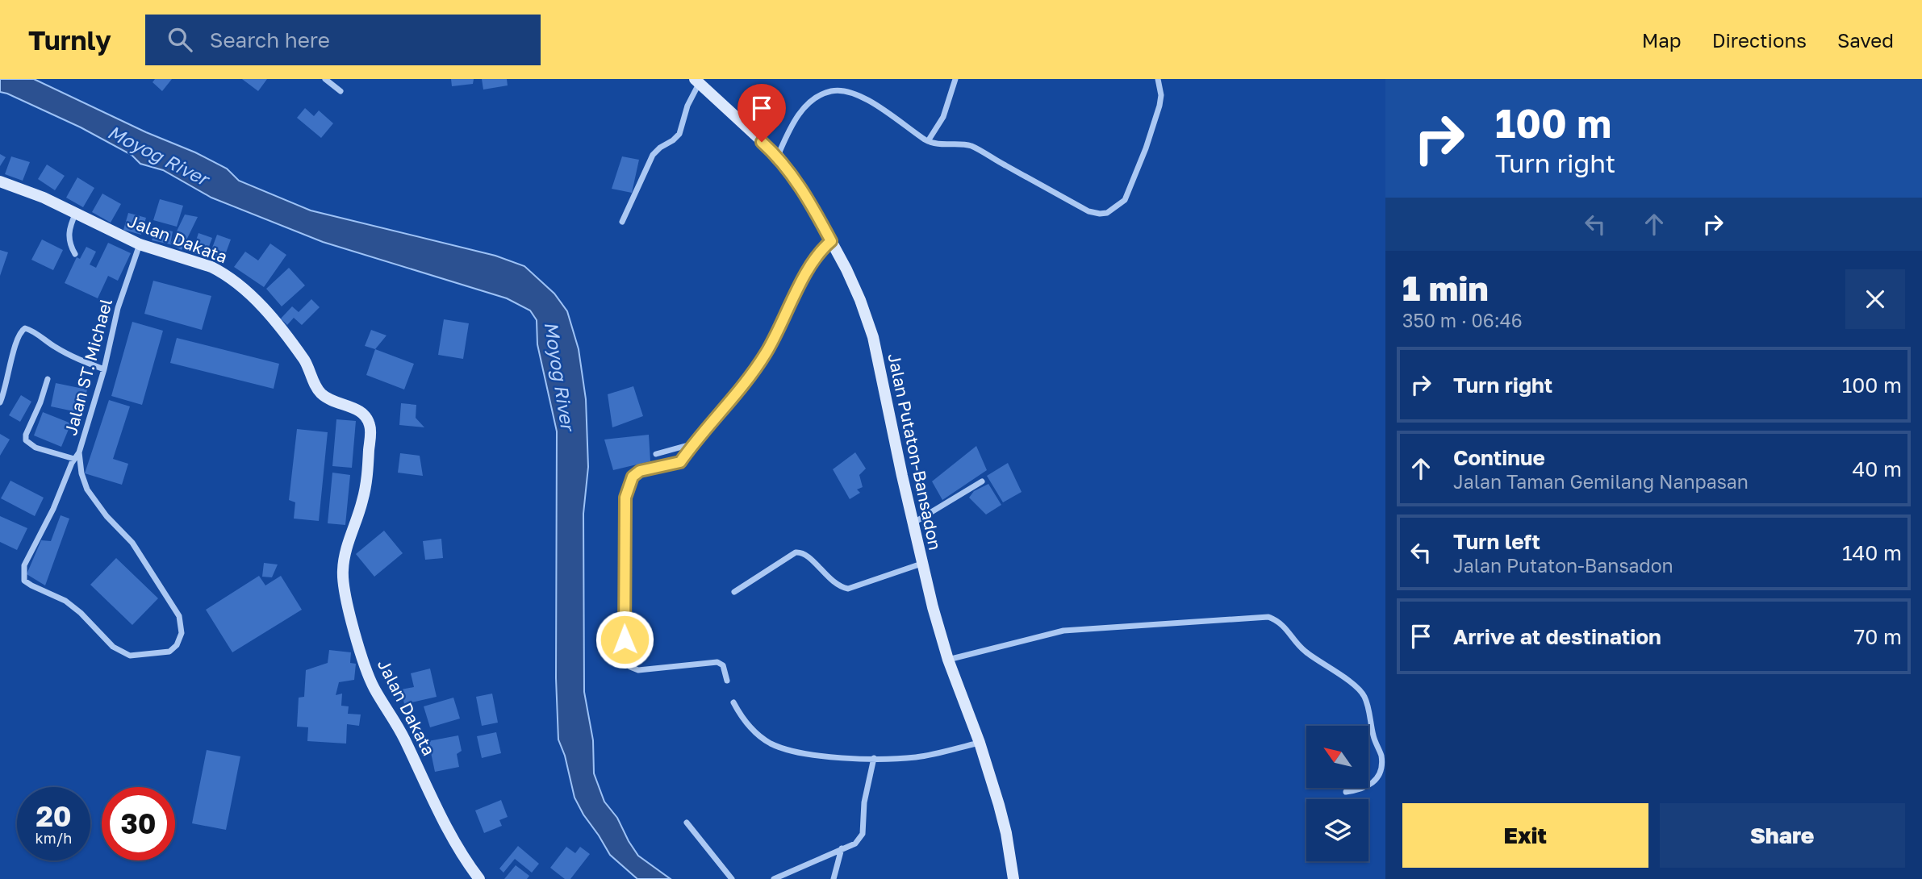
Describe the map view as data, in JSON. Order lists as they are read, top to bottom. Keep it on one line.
{"streets":{"street":["Jalan Dakata","Jalan ST. Michael","Jalan Putaton-Bansadon"]},"crossings":[["Jalan Dakata","Jalan ST. Michael"]],"water":["Moyog River"],"north":"top left","page":{"header":"Turnly","search":"Search here","nav":["Map","Directions","Saved"],"turn":["100 m","Turn right"],"heading":["1 min","350 m · 06:46"],"list":[{"name":"Turn right","value":"100 m"},{"name":"Continue","note":"Jalan Taman Gemilang Nanpasan","value":"40 m"},{"name":"Turn left","note":"Jalan Putaton-Bansadon","value":"140 m"},{"name":"Arrive at destination","value":"70 m"}],"speed":"20 km/h","limit":"30","buttons":["Exit","Share"]}}
